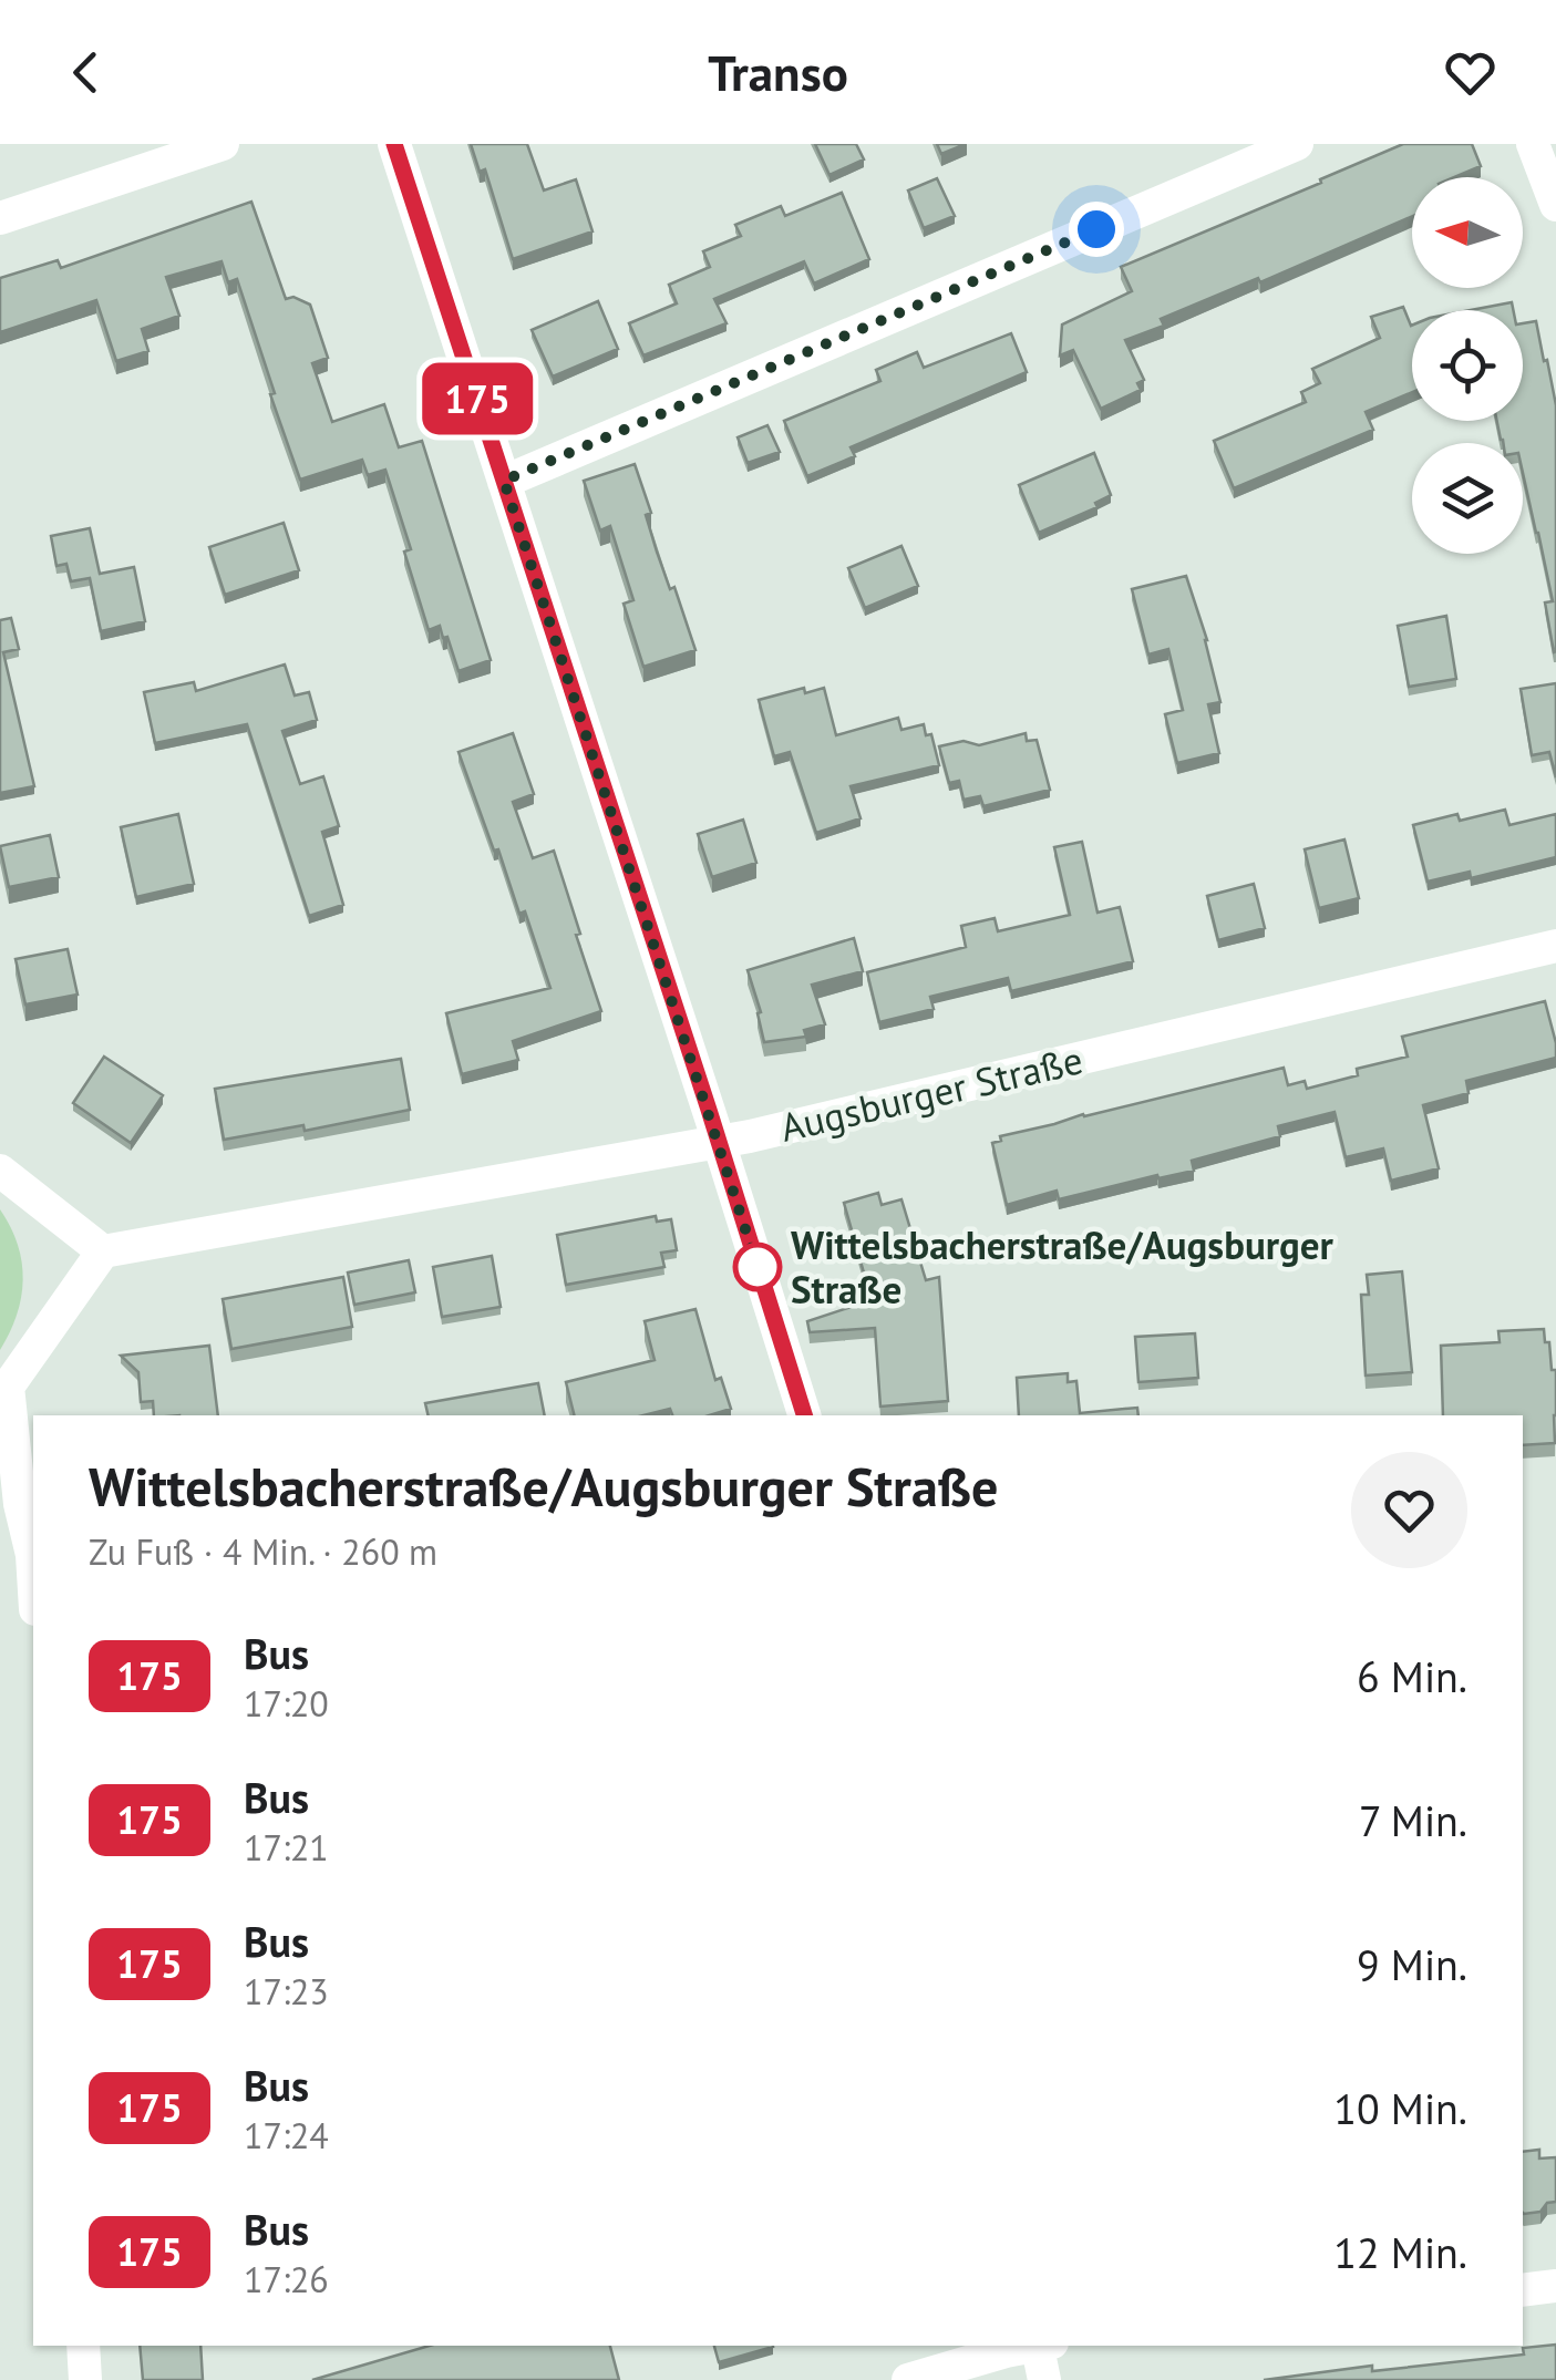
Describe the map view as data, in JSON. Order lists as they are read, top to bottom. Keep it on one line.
{"streets":{"street":["Augsburger Straße"]},"places":["Wittelsbacherstraße/Augsburger Straße"],"lines":["bus line 175"],"north":"left","page":{"header":"Transo","on_map":"175","heading":["Wittelsbacherstraße/Augsburger Straße","Zu Fuß · 4 Min. · 260 m"],"list":[{"mark":"175","name":"Bus","note":"17:20","value":"6 Min."},{"mark":"175","name":"Bus","note":"17:21","value":"7 Min."},{"mark":"175","name":"Bus","note":"17:23","value":"9 Min."},{"mark":"175","name":"Bus","note":"17:24","value":"10 Min."},{"mark":"175","name":"Bus","note":"17:26","value":"12 Min."}]}}
